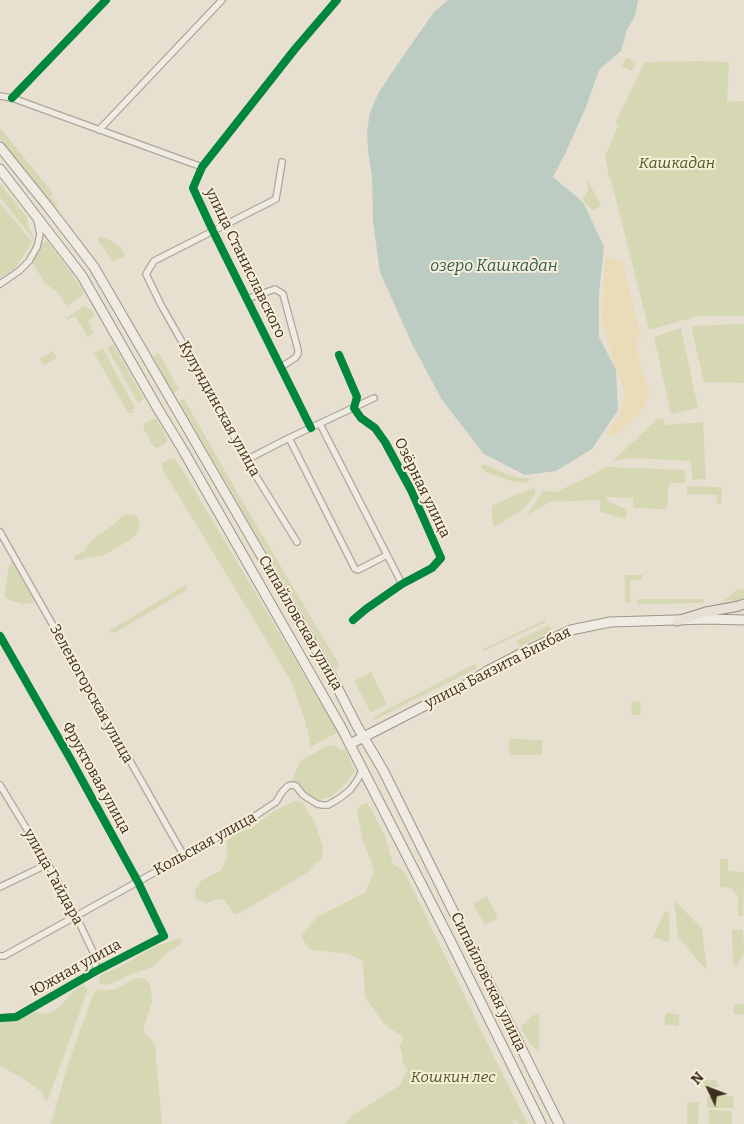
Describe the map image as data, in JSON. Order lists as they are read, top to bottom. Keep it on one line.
{"streets":{"main road":["Сипайловская улица","улица Баязита Бикбая"],"street":["улица Станиславского","Кулундинская улица","Озёрная улица","Зеленогорская улица","Фруктовая улица","Кольская улица","улица Гайдара","Южная улица"]},"crossings":[["улица Станиславского","Кулундинская улица"],["Сипайловская улица","улица Баязита Бикбая"],["Сипайловская улица","Кольская улица"],["Зеленогорская улица","Кольская улица"],["Фруктовая улица","Кольская улица"],["Фруктовая улица","Южная улица"],["Кольская улица","улица Гайдара"],["улица Гайдара","Южная улица"]],"water":["озеро Кашкадан"],"parks":["Кашкадан","Кошкин лес"],"north":"top left"}
